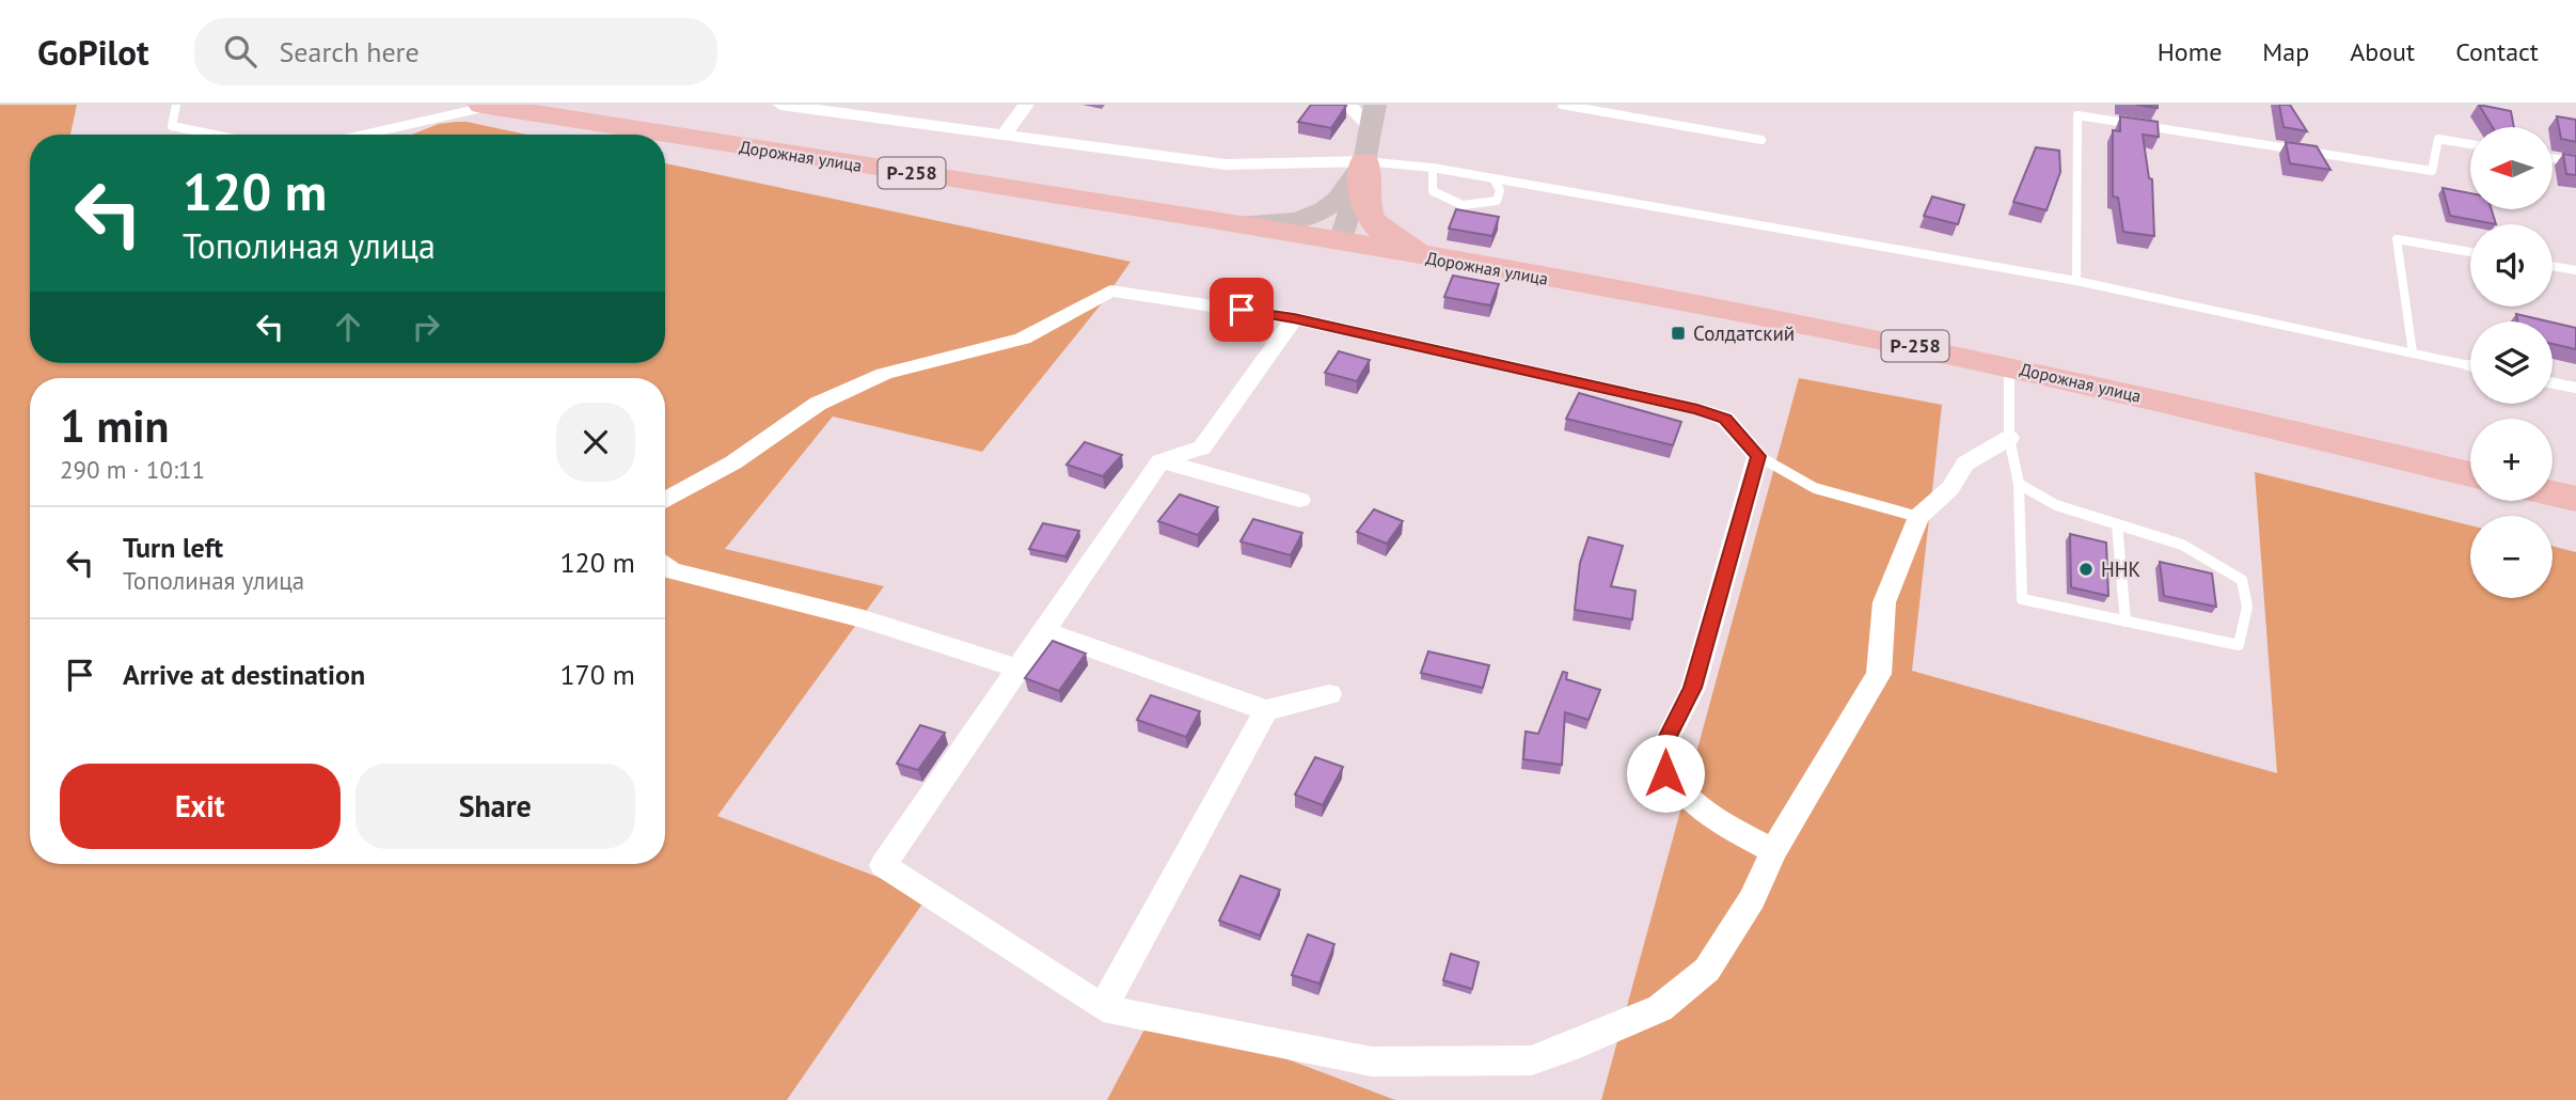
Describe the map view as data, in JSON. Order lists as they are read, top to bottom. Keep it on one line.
{"streets":{"highway":["Дорожная улица","Р-258"]},"places":{"transit":["Солдатский"],"other":["ННК"]},"north":"left","page":{"header":"GoPilot","search":"Search here","nav":["Home","Map","About","Contact"],"map_buttons":["+","−"],"turn":["120 m","Тополиная улица"],"heading":["1 min","290 m · 10:11"],"list":[{"name":"Turn left","note":"Тополиная улица","value":"120 m"},{"name":"Arrive at destination","value":"170 m"}],"buttons":["Exit","Share"]}}
